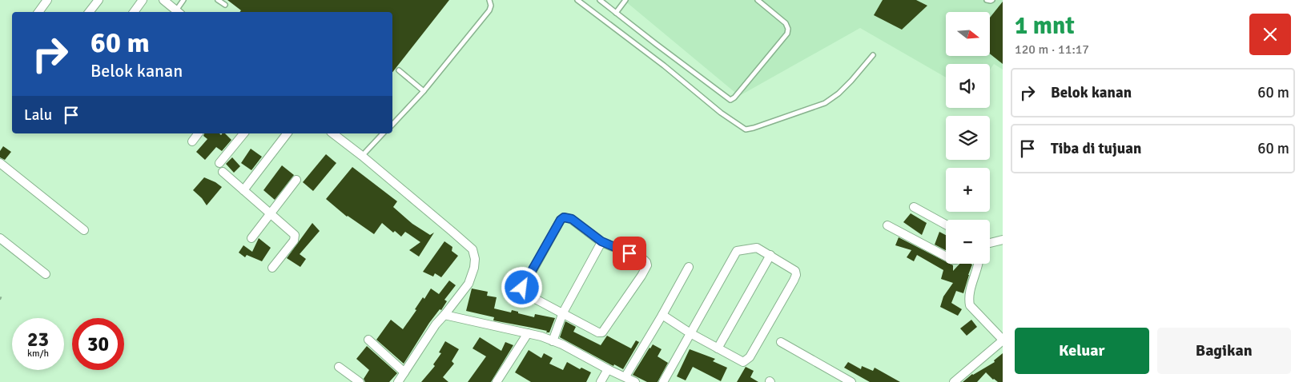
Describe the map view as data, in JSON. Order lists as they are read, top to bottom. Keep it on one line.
{"north":"right","page":{"heading":["1 mnt","120 m · 11:17"],"map_buttons":["+","−"],"turn":["60 m","Belok kanan"],"list":[{"name":"Belok kanan","value":"60 m"},{"name":"Tiba di tujuan","value":"60 m"}],"then":"Lalu","speed":"23 km/h","limit":"30","buttons":["Keluar","Bagikan"]}}
